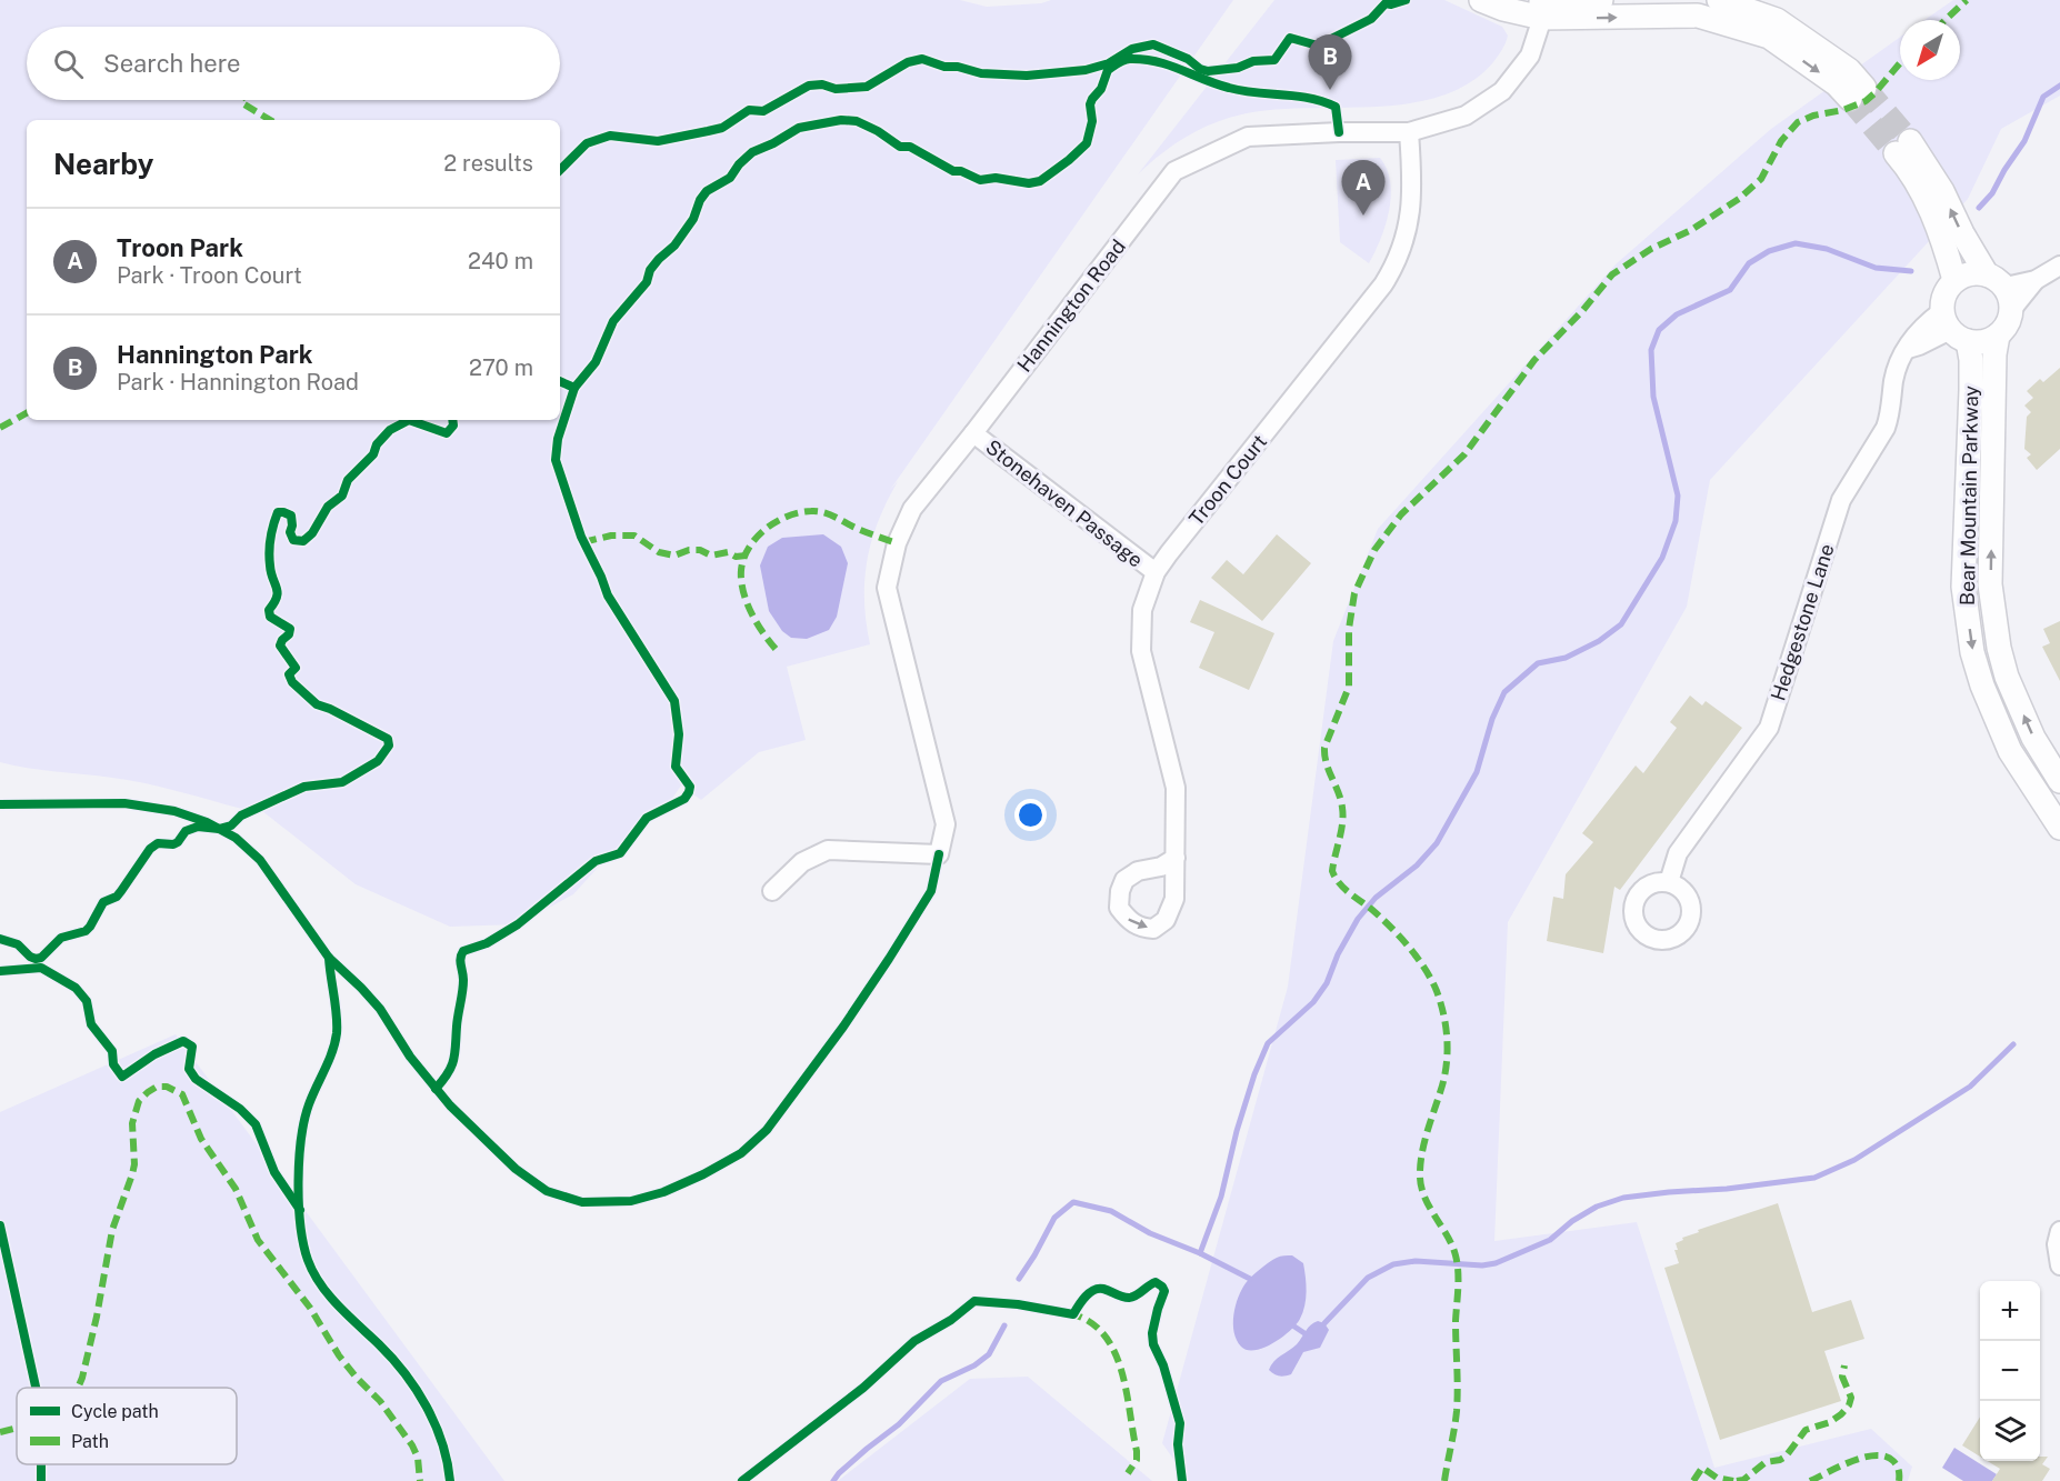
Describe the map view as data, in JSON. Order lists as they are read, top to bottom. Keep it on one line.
{"streets":{"street":["Hannington Road","Troon Court","Bear Mountain Parkway","Stonehaven Passage","Hedgestone Lane"]},"crossings":[["Hannington Road","Troon Court"],["Hannington Road","Stonehaven Passage"],["Troon Court","Stonehaven Passage"],["Bear Mountain Parkway","Hedgestone Lane"]],"legend":["Cycle path","Path"],"north":"bottom left","page":{"search":"Search here","pins":["B","A"],"heading":["Nearby","2 results"],"list":[{"mark":"A","name":"Troon Park","note":"Park · Troon Court","value":"240 m"},{"mark":"B","name":"Hannington Park","note":"Park · Hannington Road","value":"270 m"}],"map_buttons":["+","−"]}}
